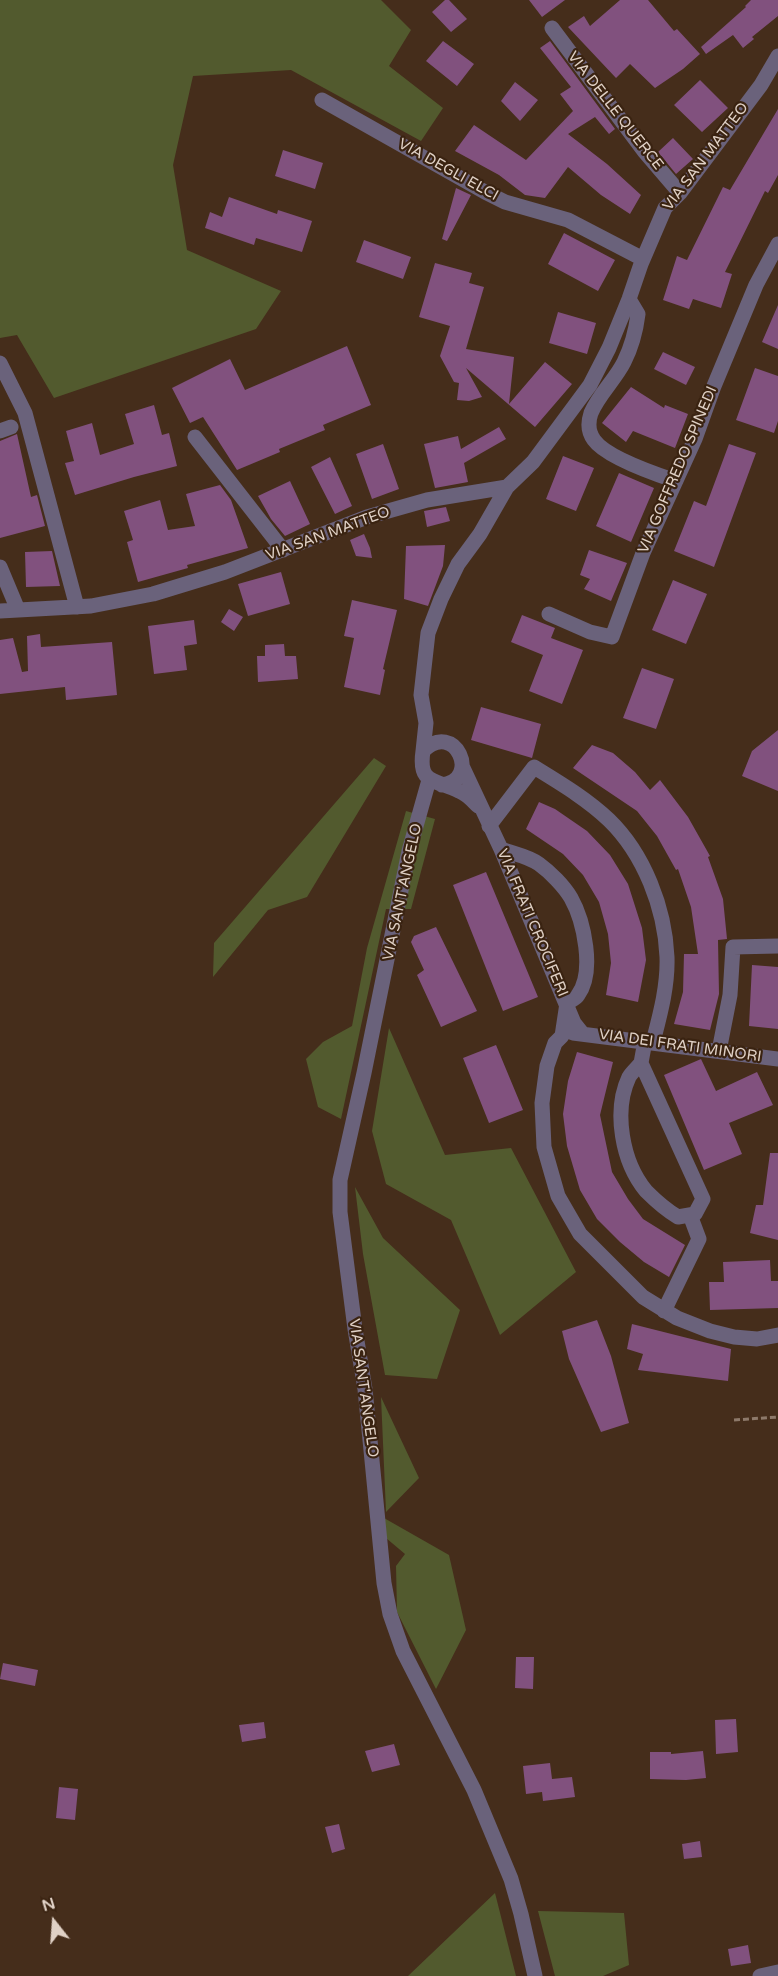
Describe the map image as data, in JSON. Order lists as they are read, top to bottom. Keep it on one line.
{"streets":{"street":["VIA DELLE QUERCE","VIA SAN MATTEO","VIA DEGLI ELCI","VIA GOFFREDO SPINEDI","VIA SANT'ANGELO","VIA FRATI CROCIFERI","VIA DEI FRATI MINORI"]},"crossings":[["VIA DELLE QUERCE","VIA SAN MATTEO"],["VIA SAN MATTEO","VIA DEGLI ELCI"],["VIA SAN MATTEO","VIA SANT'ANGELO"],["VIA SANT'ANGELO","VIA FRATI CROCIFERI"],["VIA FRATI CROCIFERI","VIA DEI FRATI MINORI"]],"north":"top"}
